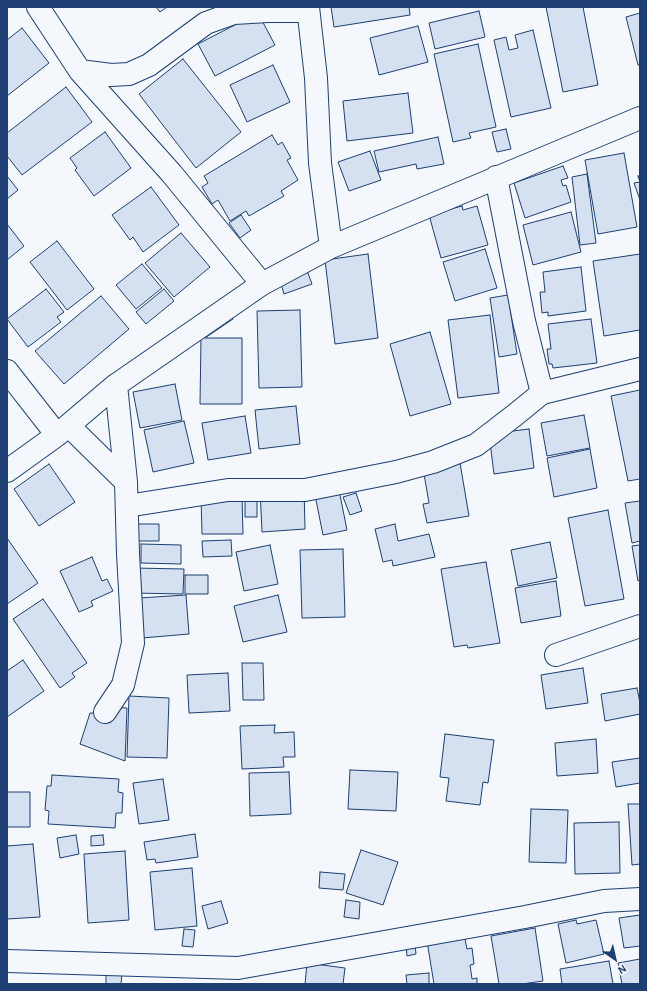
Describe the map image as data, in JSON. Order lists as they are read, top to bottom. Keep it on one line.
{"north":"bottom right"}
